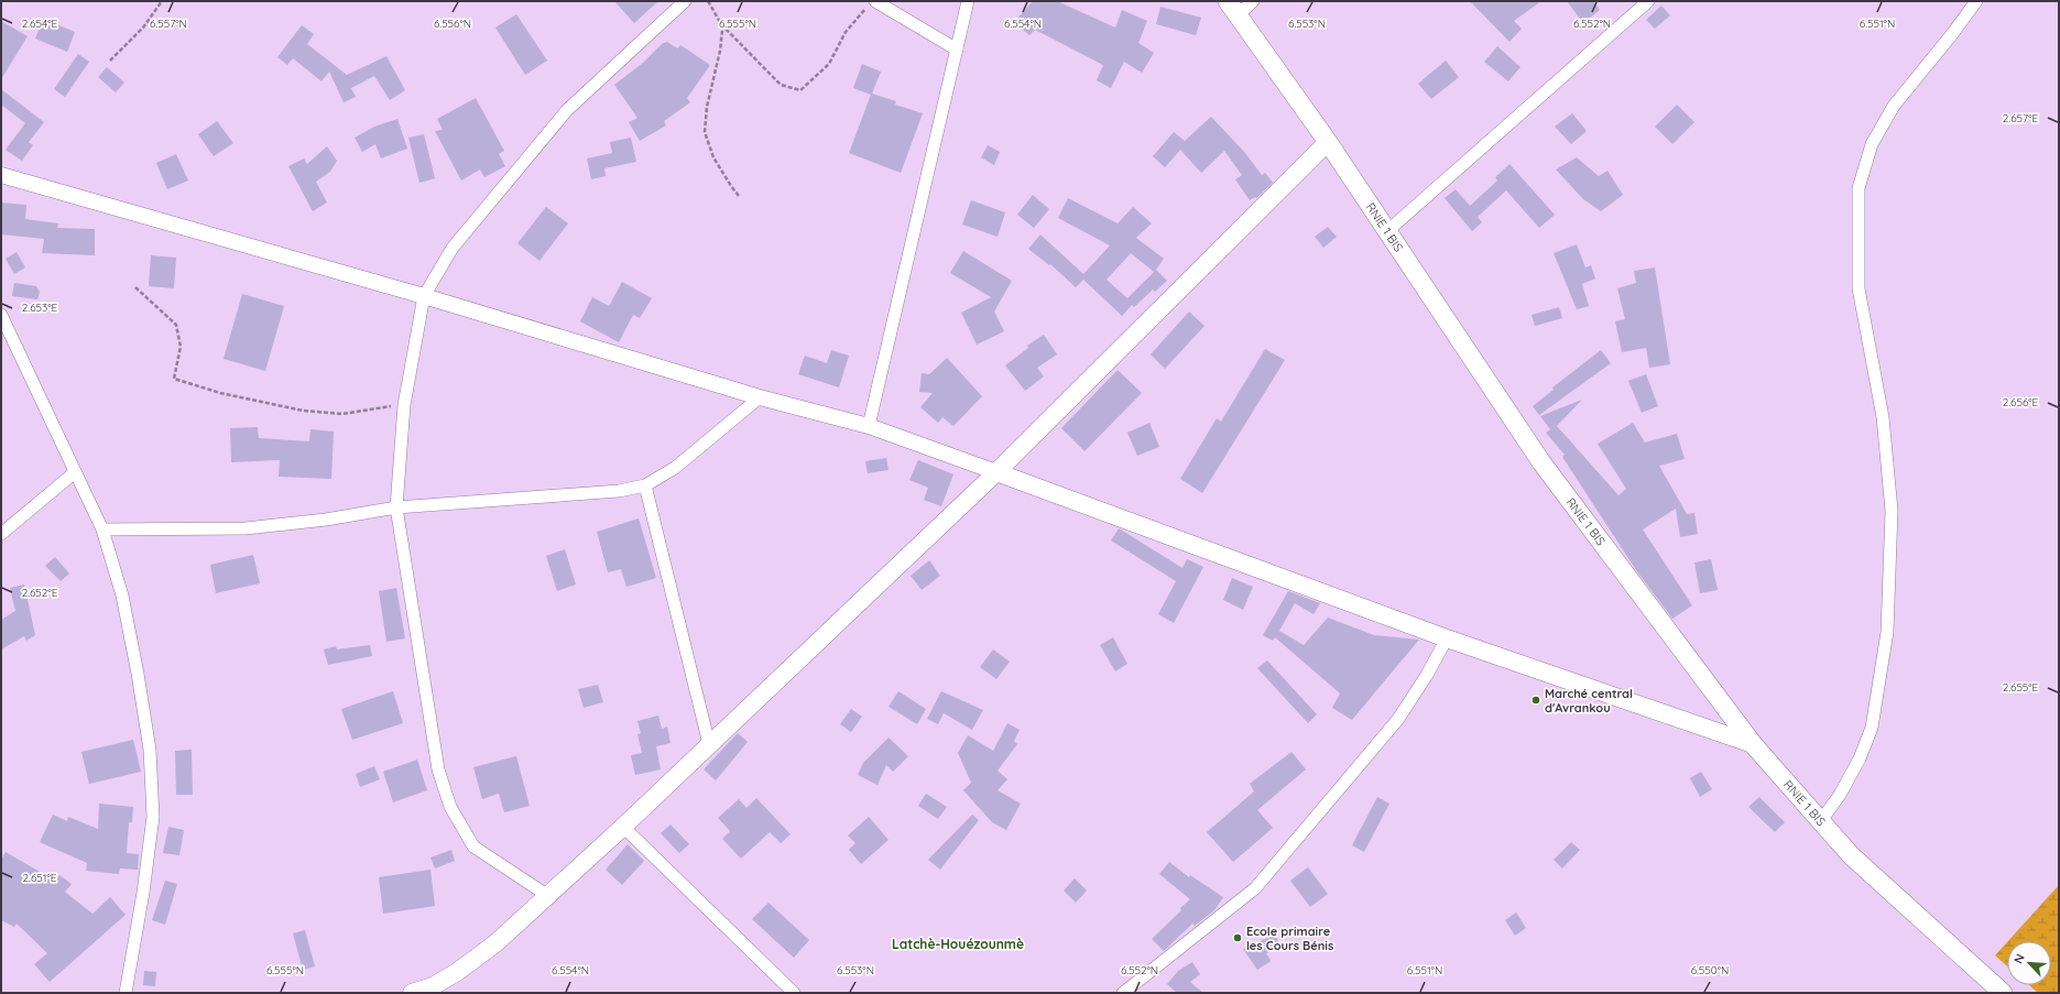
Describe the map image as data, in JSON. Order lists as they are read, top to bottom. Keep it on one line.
{"streets":{"main road":["RNIE 1 BIS"]},"districts":["Latchè-Houézounmè"],"places":["Marché central d'Avrankou","Ecole primaire les Cours Bénis"],"north":"top left","coordinates":["6.557°N","6.556°N","6.555°N","6.554°N","6.553°N","6.552°N","6.551°N","2.654°E","2.657°E","2.653°E","2.656°E","2.652°E","2.655°E","2.651°E","6.550°N"]}
